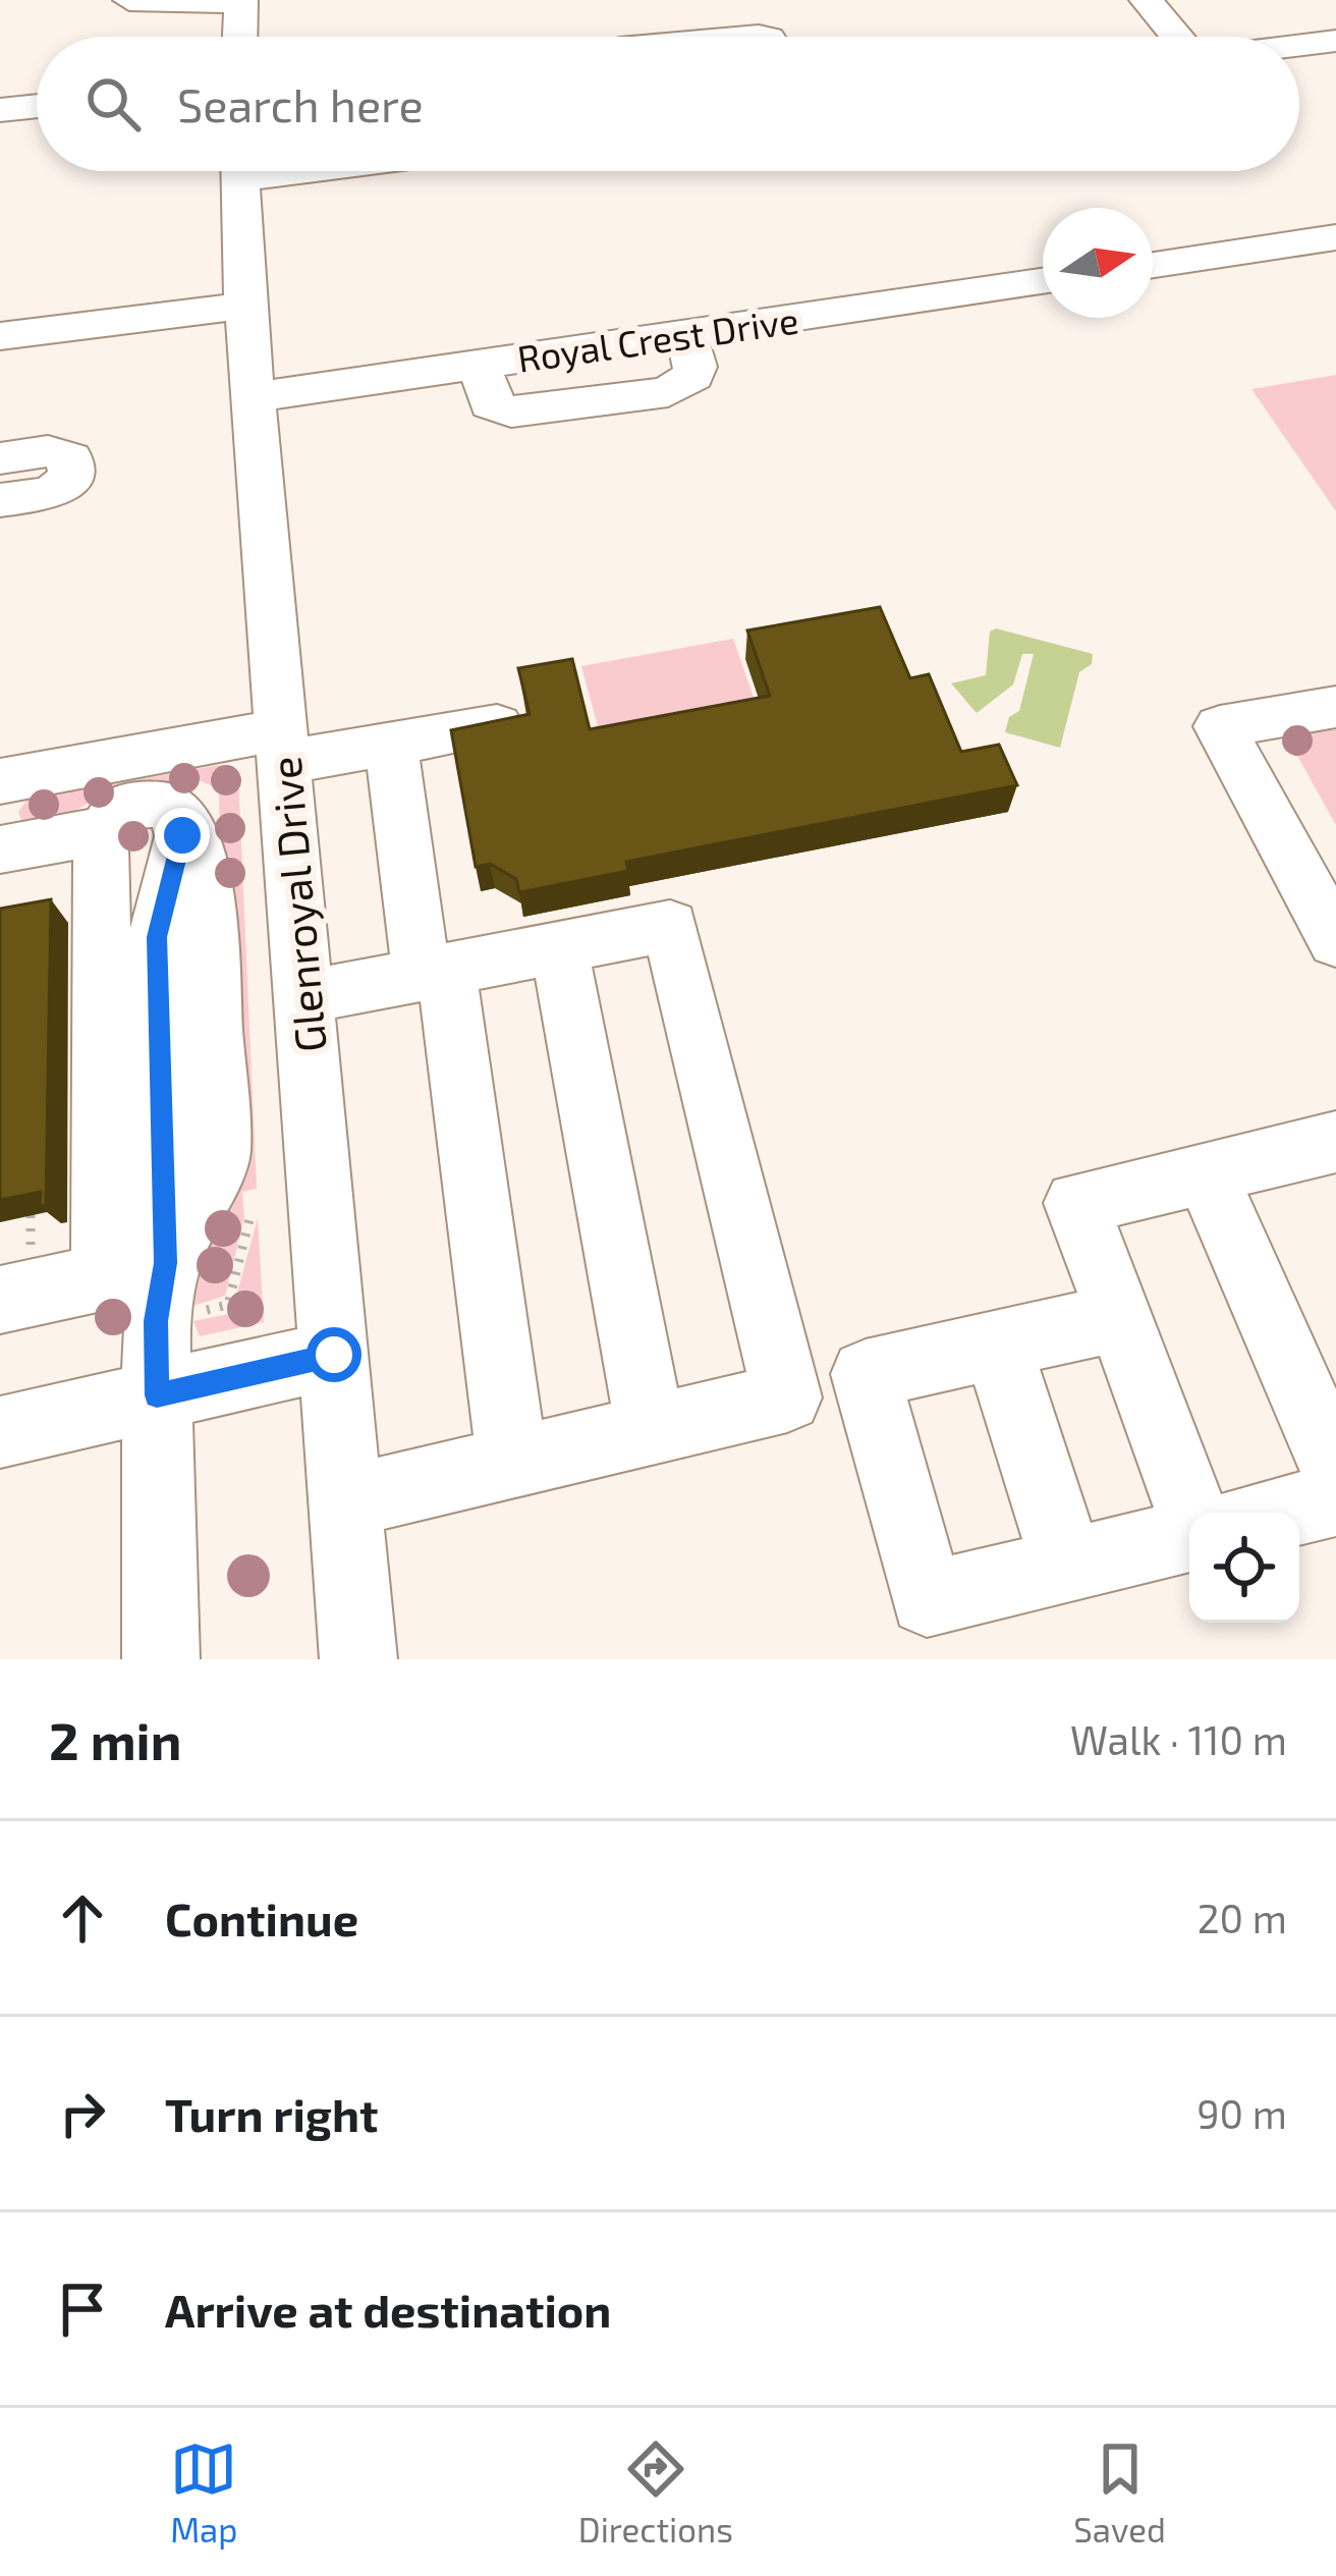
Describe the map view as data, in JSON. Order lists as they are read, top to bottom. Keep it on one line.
{"streets":{"street":["Royal Crest Drive","Glenroyal Drive"]},"crossings":[["Royal Crest Drive","Glenroyal Drive"]],"north":"right","page":{"search":"Search here","heading":["2 min","Walk · 110 m"],"list":[["Continue","20 m"],["Turn right","90 m"],"Arrive at destination"],"nav":["Map","Directions","Saved"]}}
